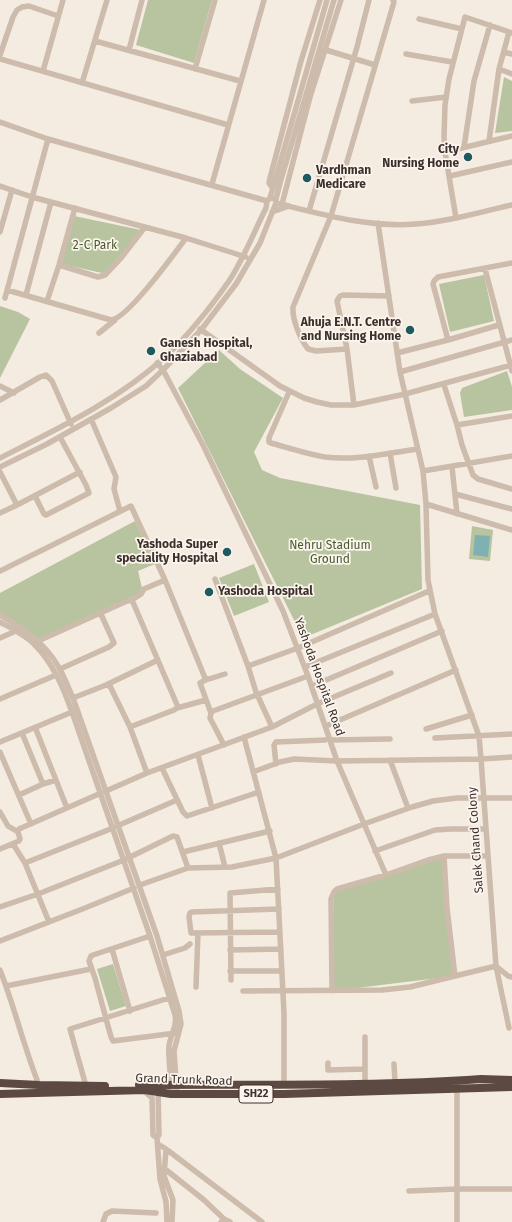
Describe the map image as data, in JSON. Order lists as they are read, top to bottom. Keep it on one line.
{"streets":{"highway":["Grand Trunk Road","SH22"],"street":["Yashoda Hospital Road","Salek Chand Colony"]},"parks":["2-C Park","Nehru Stadium Ground"],"places":["City Nursing Home","Vardhman Medicare","Ahuja E.N.T. Centre and Nursing Home","Ganesh Hospital, Ghaziabad","Yashoda Super speciality Hospital","Yashoda Hospital"]}
